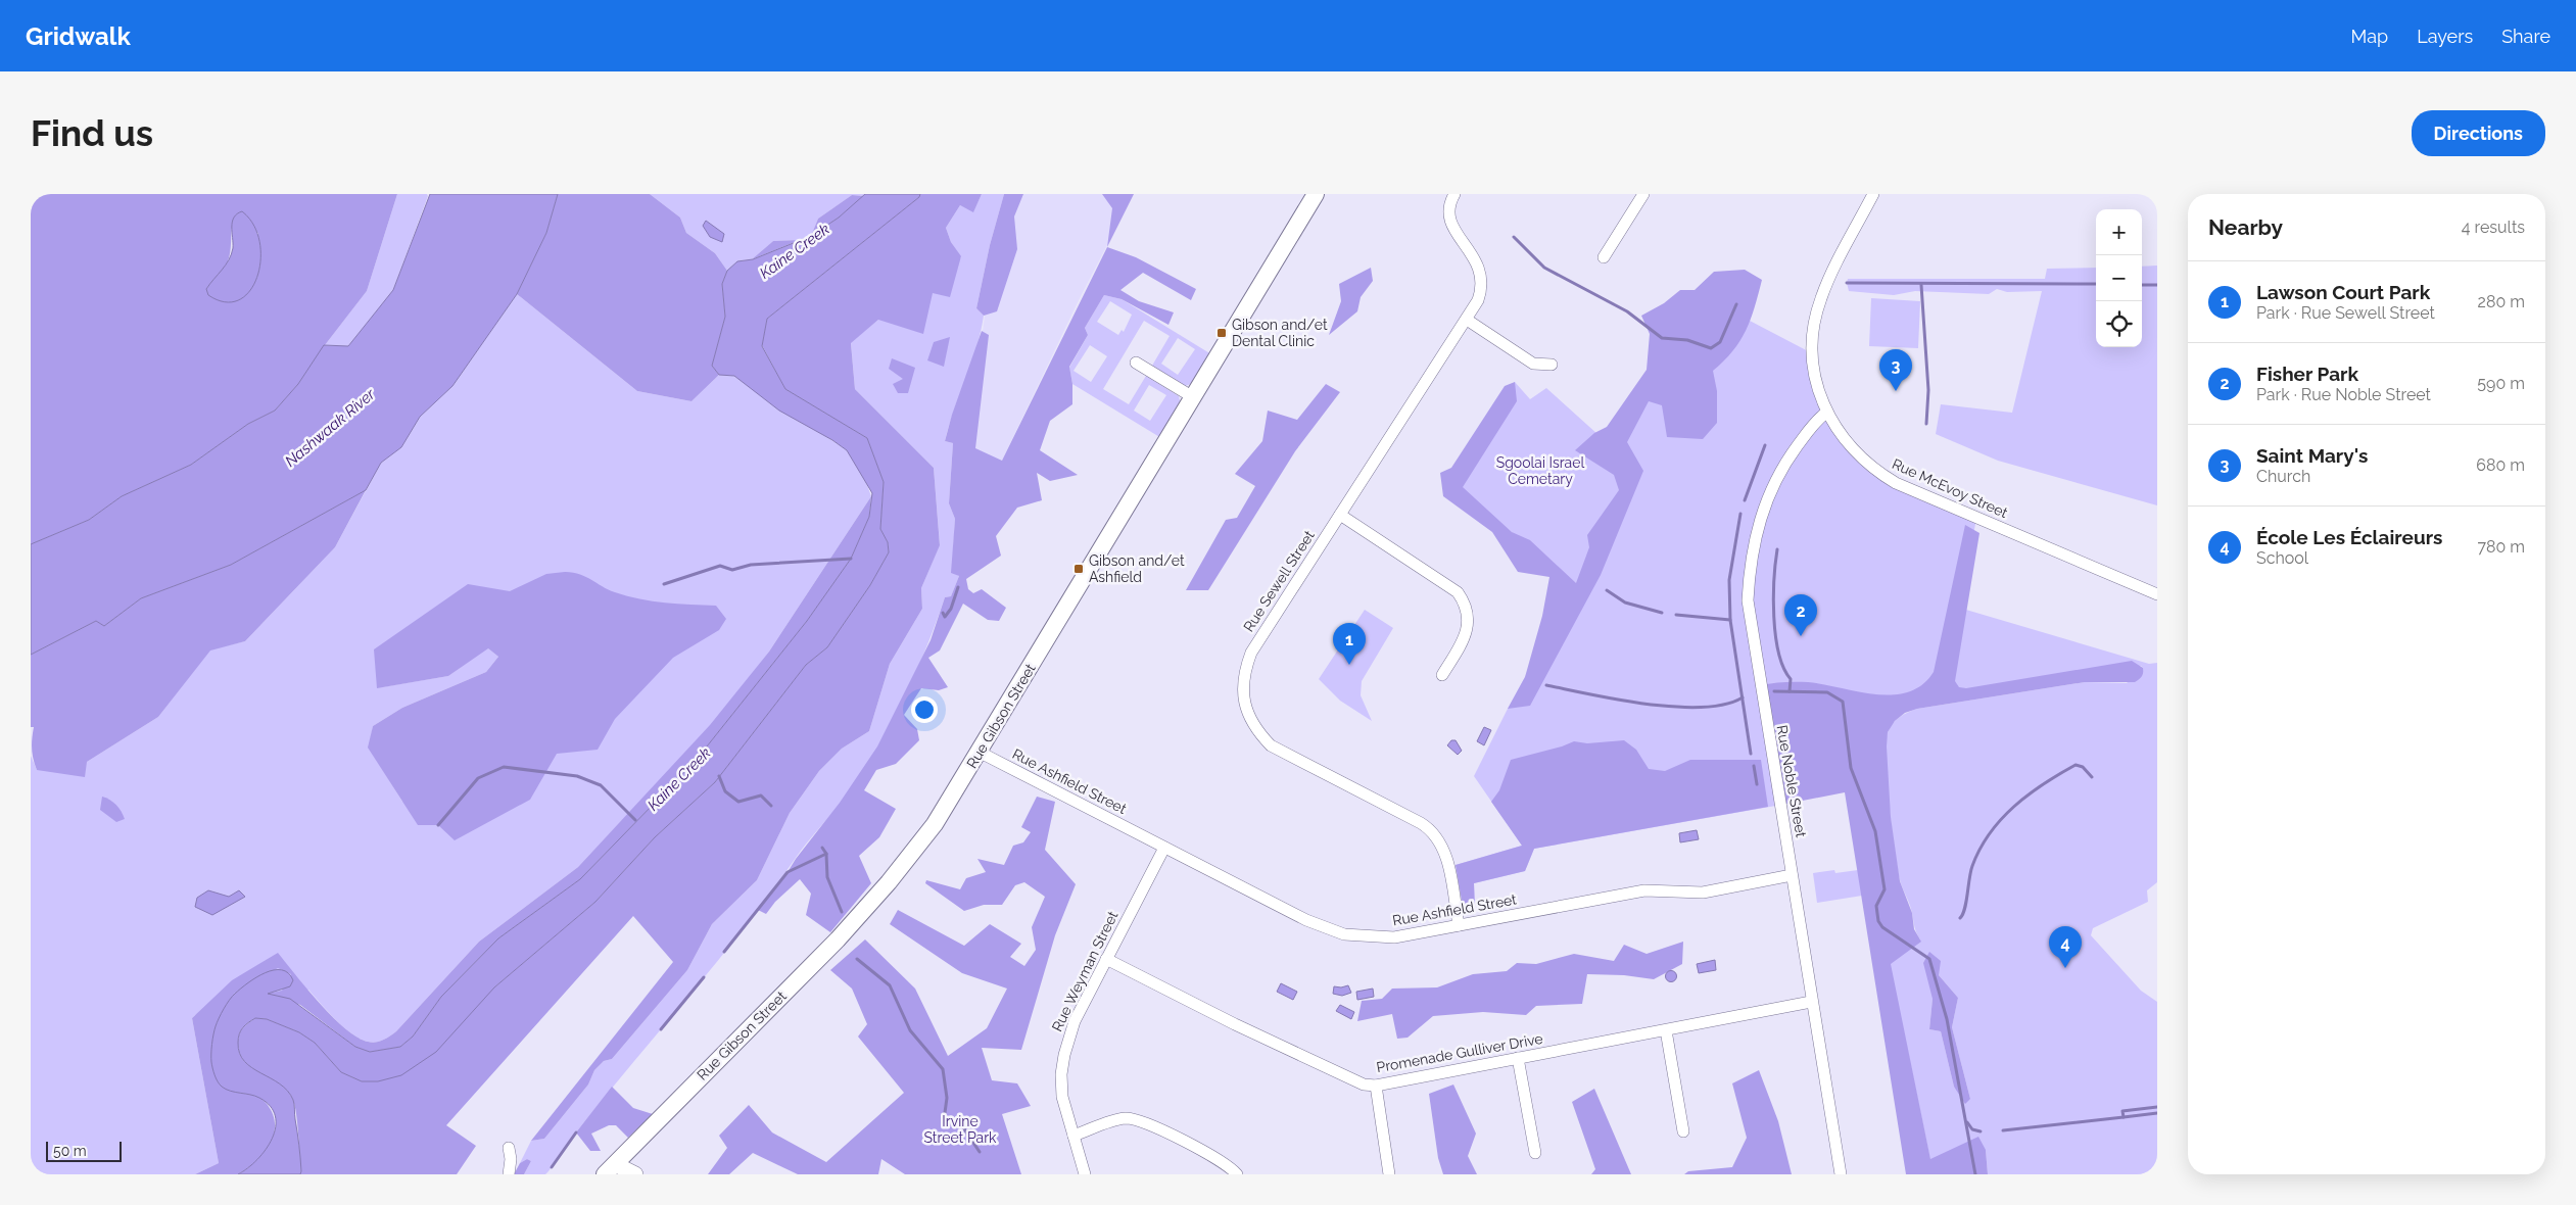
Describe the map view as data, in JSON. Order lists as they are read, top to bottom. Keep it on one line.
{"streets":{"main road":["Rue Gibson Street"],"street":["Rue McEvoy Street","Rue Sewell Street","Rue Ashfield Street","Rue Noble Street","Rue Weyman Street","Promenade Gulliver Drive"]},"crossings":[["Rue McEvoy Street","Rue Noble Street"],["Rue Sewell Street","Rue Ashfield Street"],["Rue Gibson Street","Rue Ashfield Street"],["Rue Ashfield Street","Rue Noble Street"],["Rue Ashfield Street","Rue Weyman Street"],["Rue Noble Street","Promenade Gulliver Drive"],["Rue Weyman Street","Promenade Gulliver Drive"]],"water":["Kaine Creek","Nashwaak River"],"parks":["Sgoolai Israel Cemetary","Irvine Street Park"],"places":{"transit":["Gibson and/et Dental Clinic","Gibson and/et Ashfield"]},"scale_bar":"50 m","page":{"header":"Gridwalk","nav":["Map","Layers","Share"],"buttons":"Directions","title":"Find us","heading":["Nearby","4 results"],"map_buttons":["+","−"],"list":[{"mark":"1","name":"Lawson Court Park","note":"Park · Rue Sewell Street","value":"280 m"},{"mark":"2","name":"Fisher Park","note":"Park · Rue Noble Street","value":"590 m"},{"mark":"3","name":"Saint Mary's","note":"Church","value":"680 m"},{"mark":"4","name":"École Les Éclaireurs","note":"School","value":"780 m"}],"pins":["3","2","1","4"],"scale":"50 m"}}
